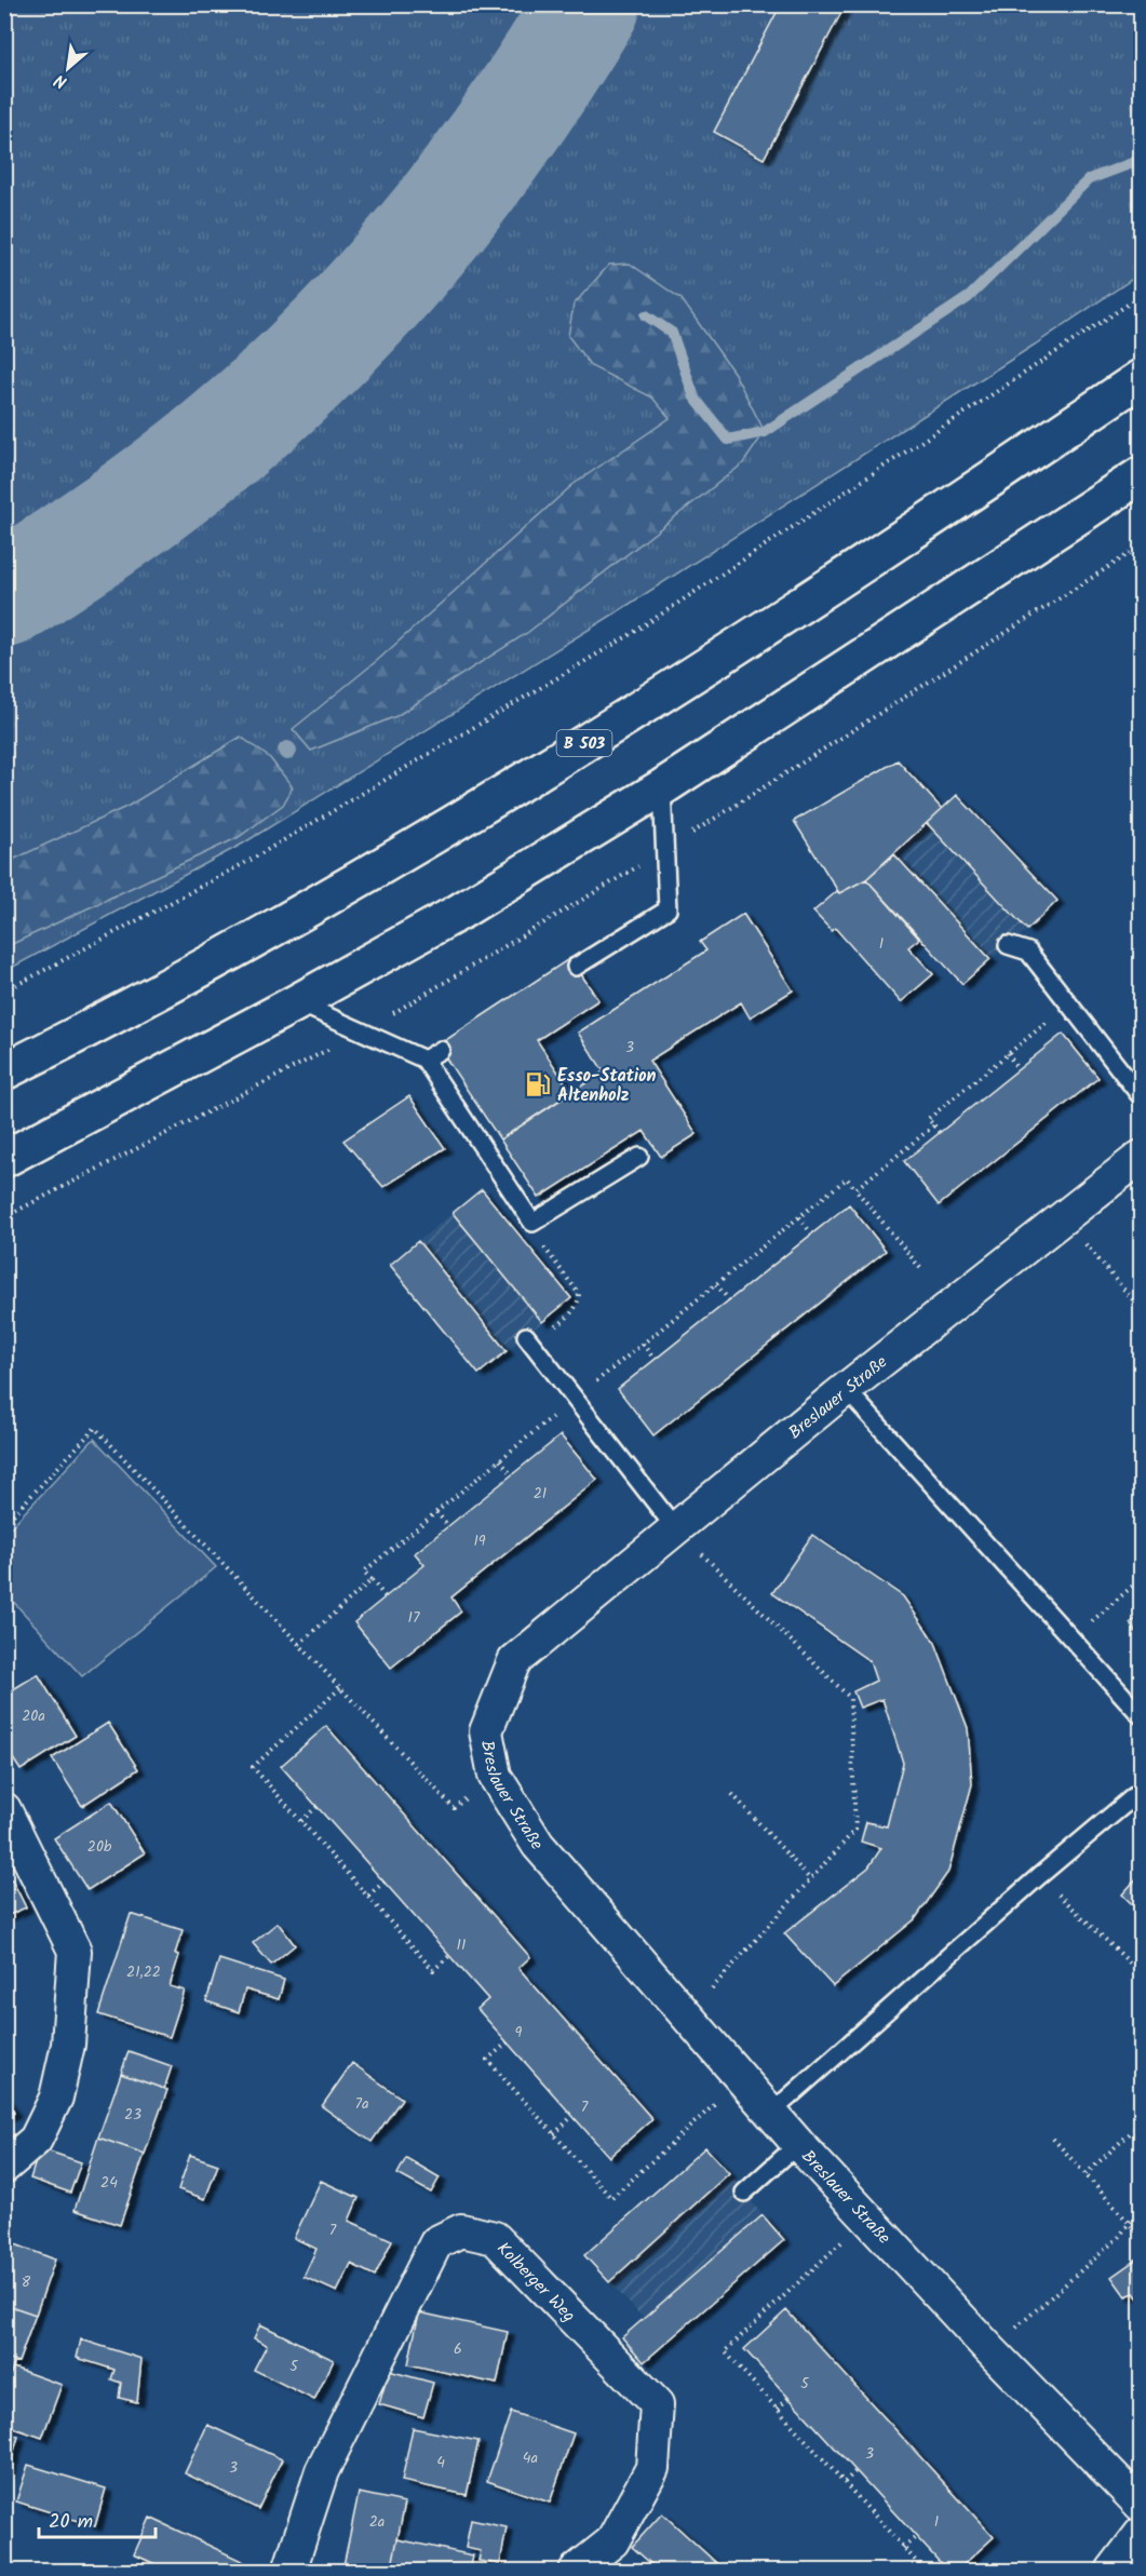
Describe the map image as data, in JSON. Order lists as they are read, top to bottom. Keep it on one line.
{"streets":{"highway":["B 503"],"street":["Breslauer Straße","Kolberger Weg"]},"places":{"fuel station":["Esso-Station Altenholz"]},"house_numbers":["1","3","21","19","17","20a","20b","11","21,22","9","7a","7","23","24","7","8","6","5","5","3","4a","4","3","2a","1"],"scale_bar":"20 m","north":"bottom left"}
